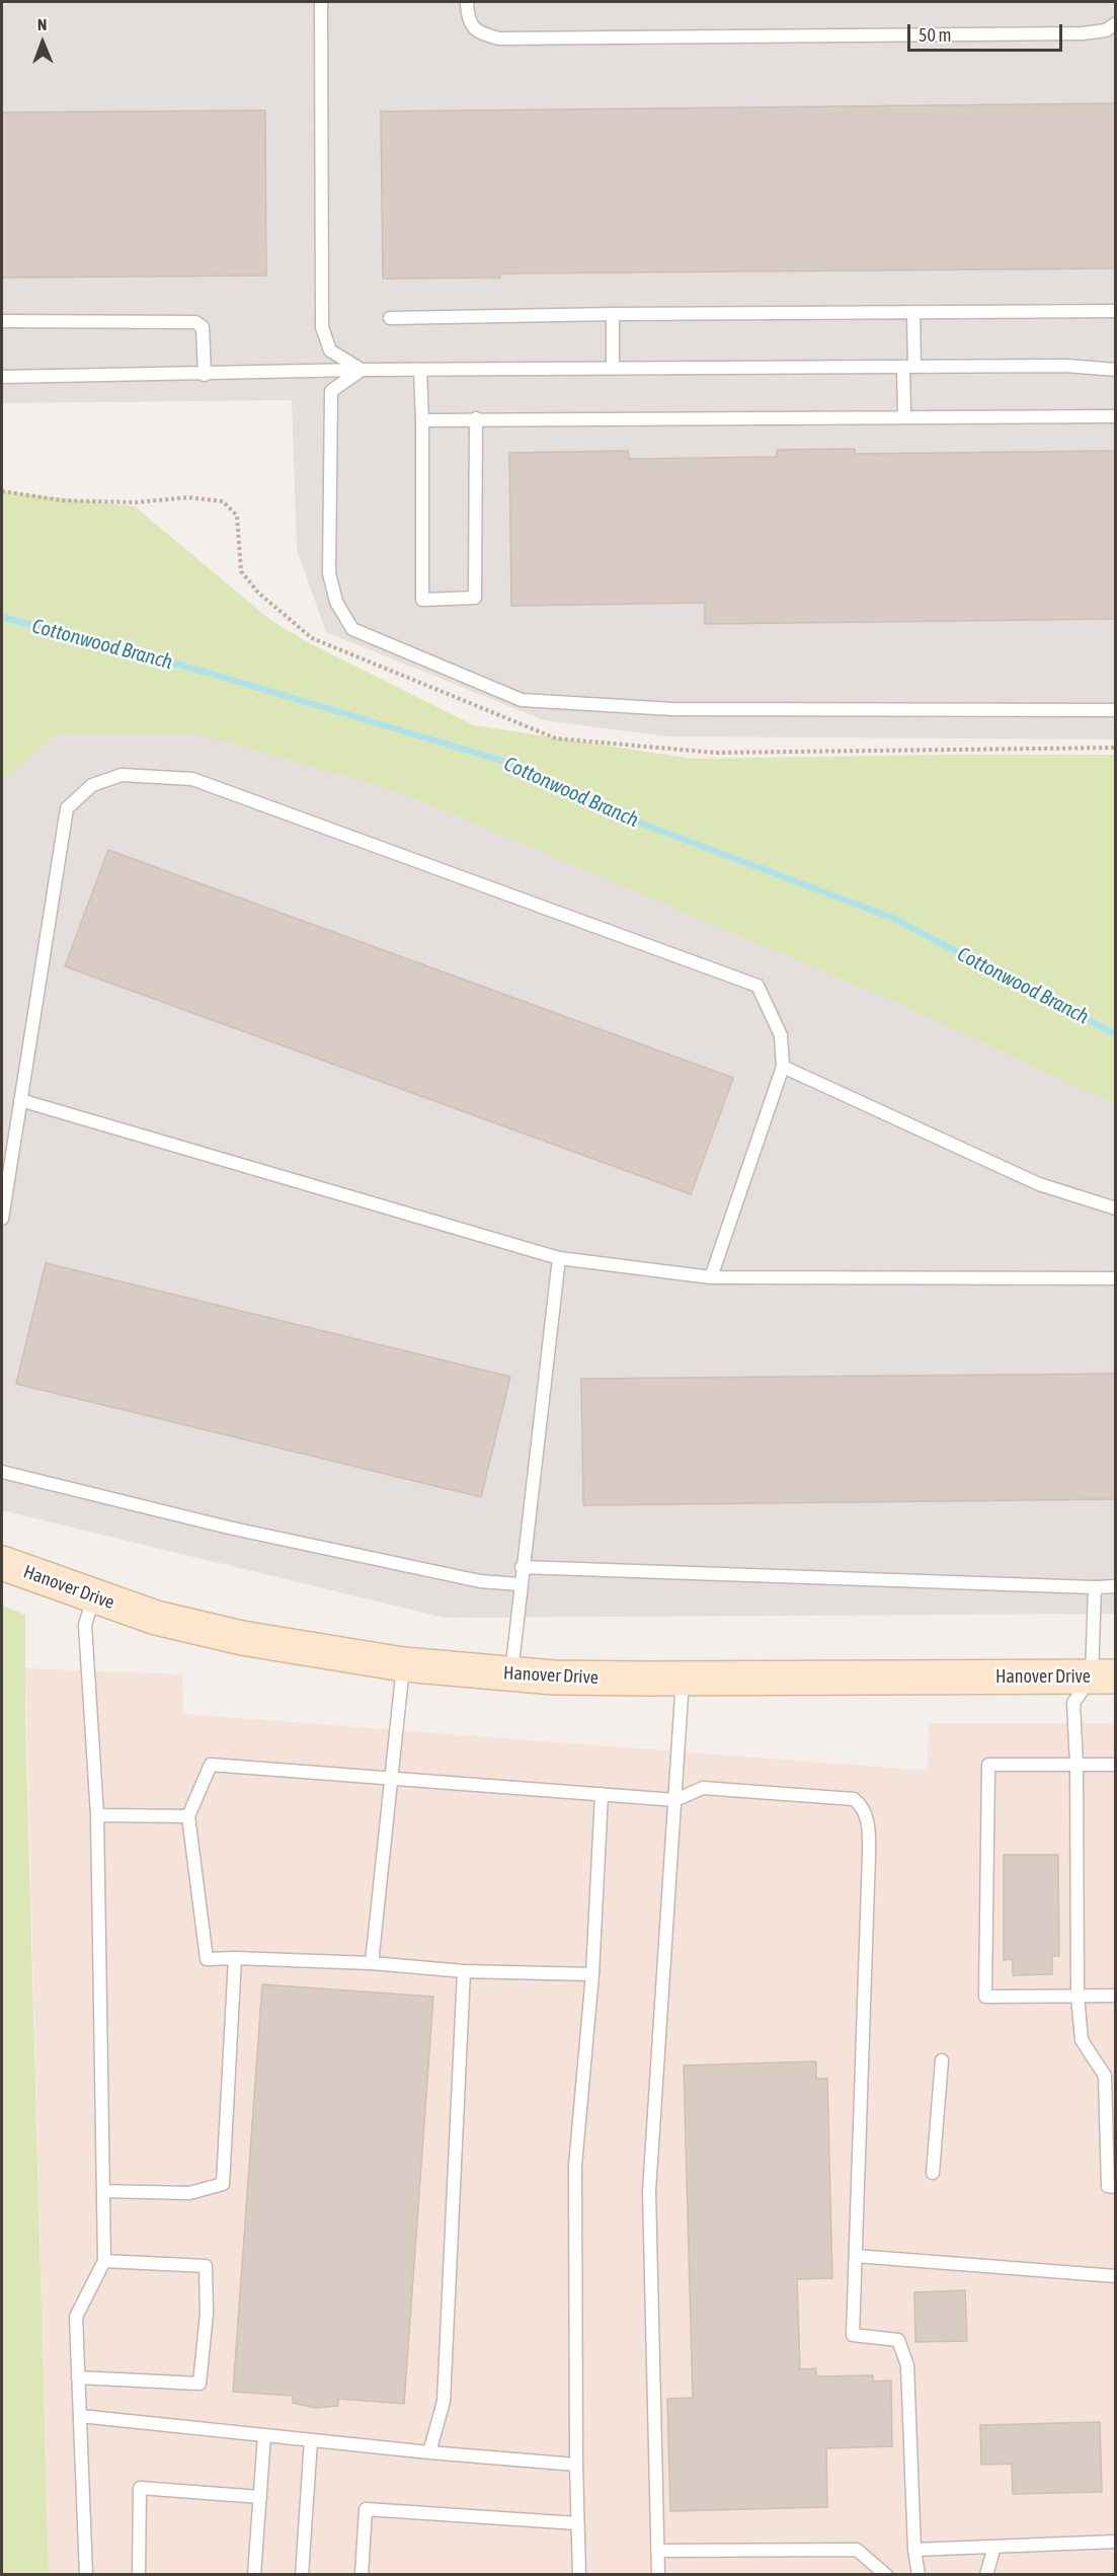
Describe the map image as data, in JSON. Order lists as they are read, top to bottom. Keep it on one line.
{"streets":{"street":["Hanover Drive"]},"water":["Cottonwood Branch"],"scale_bar":"50 m","north":"top"}
